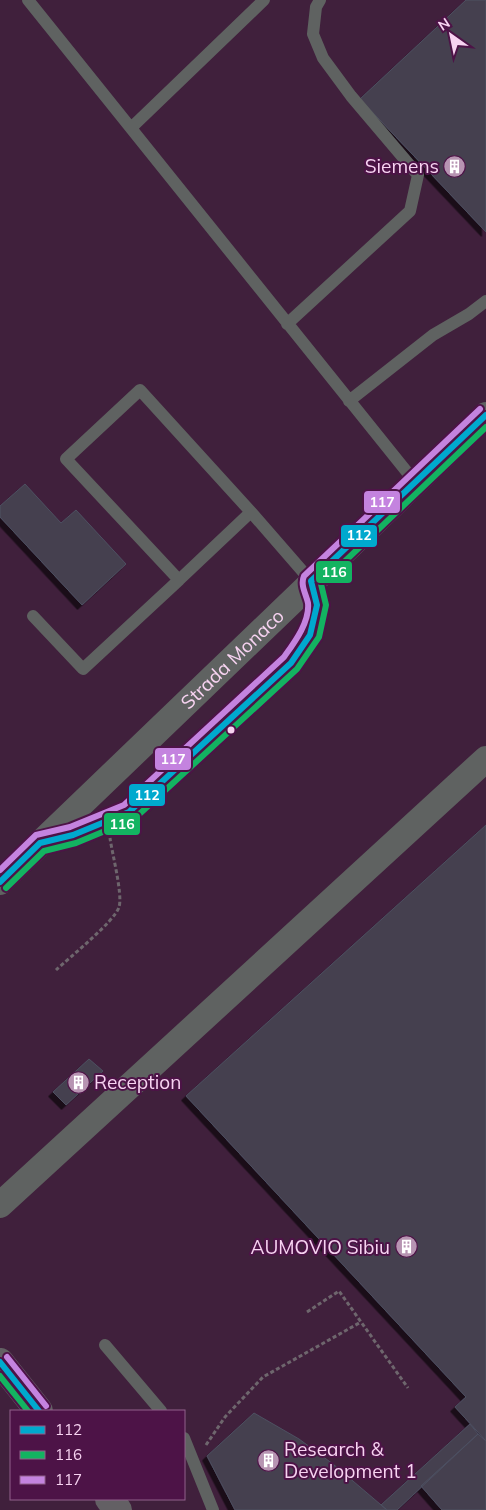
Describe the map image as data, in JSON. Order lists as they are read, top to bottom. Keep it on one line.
{"streets":{"street":["Strada Monaco"]},"places":{"building":["Siemens","Reception","AUMOVIO Sibiu","Research & Development 1"]},"lines":["transit line 117","transit line 112","transit line 116"],"legend":["112","116","117"],"north":"top left"}
